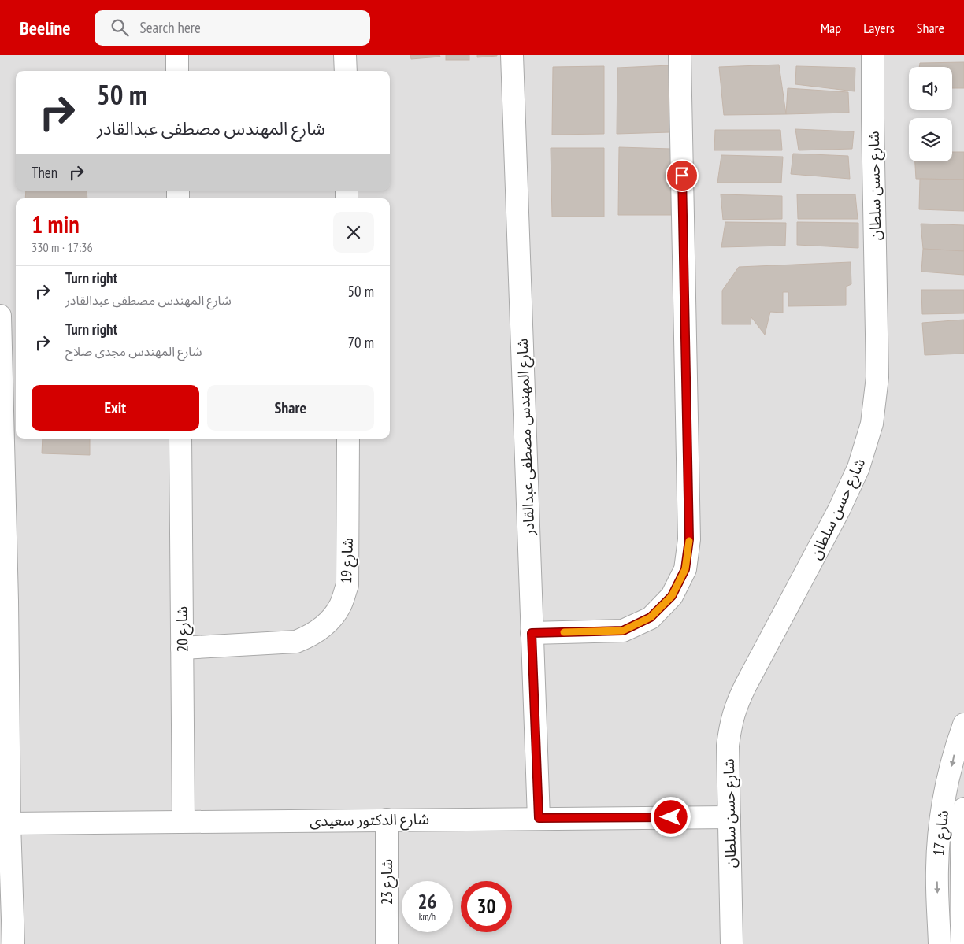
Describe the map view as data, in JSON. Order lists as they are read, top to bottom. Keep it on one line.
{"streets":{"street":["شارع حسن سلطان","شارع المهندس مصطفى عبدالقادر","شارع 19","شارع 20","شارع الدكتور سعيدى","شارع 17","شارع 23"]},"crossings":[["شارع حسن سلطان","شارع الدكتور سعيدى"],["شارع المهندس مصطفى عبدالقادر","شارع الدكتور سعيدى"],["شارع 19","شارع 20"],["شارع 20","شارع الدكتور سعيدى"],["شارع الدكتور سعيدى","شارع 23"]],"page":{"header":"Beeline","search":"Search here","nav":["Map","Layers","Share"],"turn":["50 m","شارع المهندس مصطفى عبدالقادر"],"then":"Then","heading":["1 min","330 m · 17:36"],"list":[{"name":"Turn right","note":"شارع المهندس مصطفى عبدالقادر","value":"50 m"},{"name":"Turn right","note":"شارع المهندس مجدى صلاح","value":"70 m"}],"buttons":["Exit","Share"],"speed":"26 km/h","limit":"30"}}
